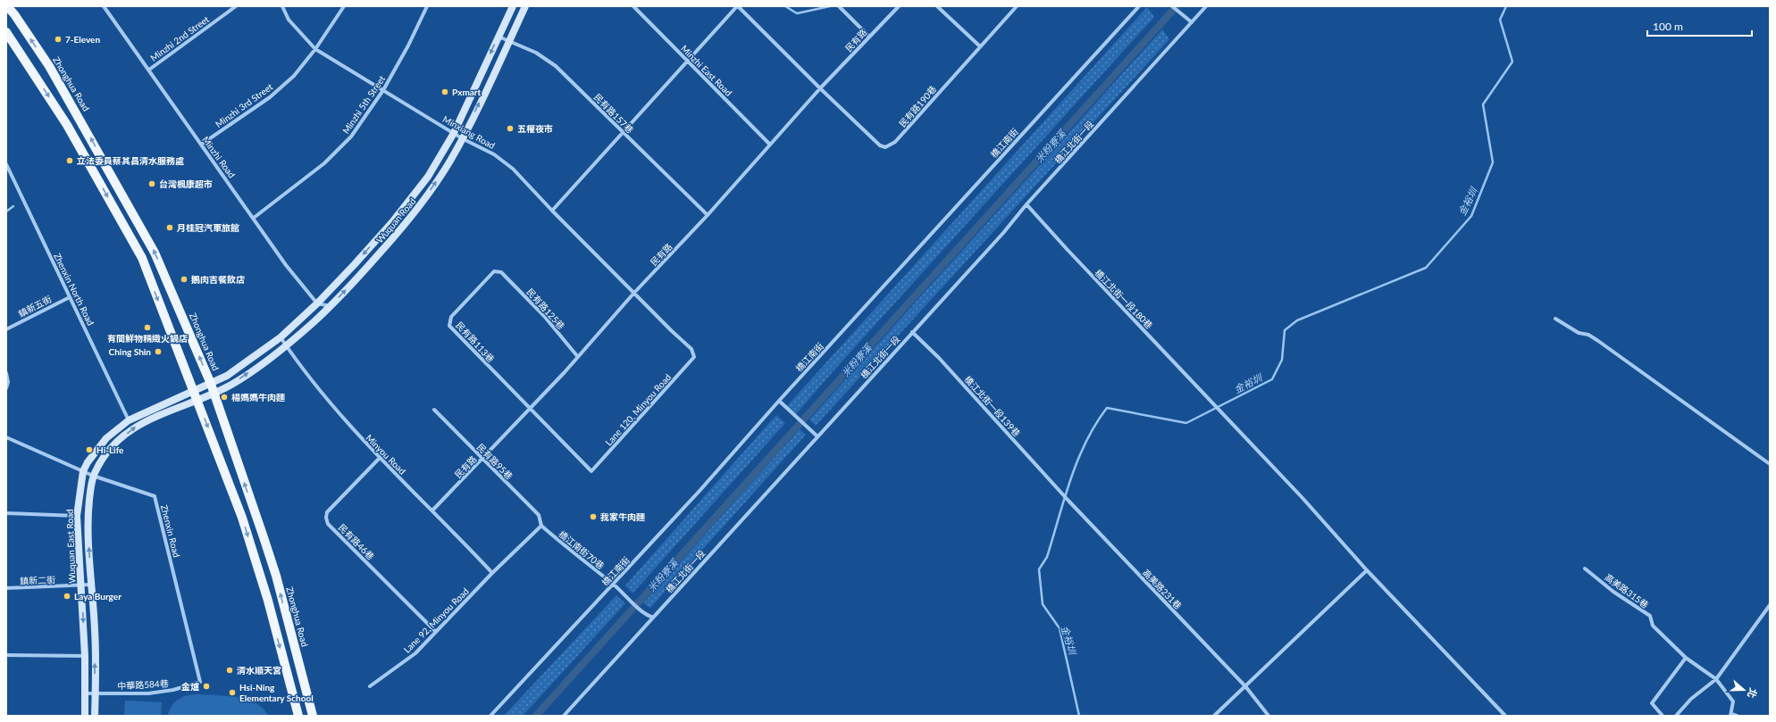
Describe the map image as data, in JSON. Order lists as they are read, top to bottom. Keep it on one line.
{"streets":{"main road":["Zhonghua Road"],"street":["Minzhi 2nd Street","民有路","Minzhi East Road","Minzhi 5th Street","Minzhi 3rd Street","民有路190巷","民有路157巷","Minxiang Road","橋江北街一段","橋江南街","Minzhi Road","Wuquan Road","Zhenxin North Road","橋江北街一段180巷","鎮新五街","民有路125巷","民有路113巷","橋江北街一段139巷","Lane 120, Minyou Road","Minyou Road","民有路95巷","Zhenxin Road","民有路46巷","Wuquan East Road","橋江南街70巷","鎮新二街","高美路231巷","高美路315巷","Lane 92, Minyou Road","中華路584巷"]},"crossings":[["Minzhi 2nd Street","Minzhi Road"],["民有路","Minzhi East Road"],["民有路","民有路190巷"],["民有路","民有路157巷"],["民有路","Minxiang Road"],["民有路","民有路125巷"],["民有路","民有路113巷"],["民有路","Lane 120, Minyou Road"],["民有路","Minyou Road"],["民有路","民有路95巷"],["Zhonghua Road","Wuquan Road"],["Zhonghua Road","Wuquan East Road"],["Minzhi 5th Street","Minxiang Road"],["Minzhi 5th Street","Minzhi Road"],["Minzhi 3rd Street","Minxiang Road"],["Minzhi 3rd Street","Minzhi Road"],["民有路157巷","Wuquan Road"],["Minxiang Road","Wuquan Road"],["Minxiang Road","Lane 120, Minyou Road"],["橋江北街一段","橋江北街一段180巷"],["橋江北街一段","橋江北街一段139巷"],["橋江北街一段","橋江南街70巷"],["橋江南街","橋江南街70巷"],["Minzhi Road","Wuquan Road"],["Wuquan Road","Minyou Road"],["Wuquan Road","Wuquan East Road"],["Zhenxin North Road","鎮新五街"],["Zhenxin North Road","Wuquan East Road"],["民有路125巷","民有路113巷"],["民有路113巷","Lane 120, Minyou Road"],["橋江北街一段139巷","高美路231巷"],["Minyou Road","民有路46巷"],["Minyou Road","Lane 92, Minyou Road"],["民有路95巷","橋江南街70巷"],["民有路95巷","Lane 92, Minyou Road"],["Zhenxin Road","Wuquan East Road"],["Zhenxin Road","中華路584巷"],["民有路46巷","Lane 92, Minyou Road"],["Wuquan East Road","鎮新二街"],["Wuquan East Road","中華路584巷"],["橋江南街70巷","Lane 92, Minyou Road"]],"water":["米粉寮溪","金裕圳"],"places":["7-Eleven","Pxmart","五權夜市","立法委員蔡其昌清水服務處","台灣楓康超市","月桂冠汽車旅館","鵝肉吉餐飲店","有間鮮物精緻火鍋店","Ching Shin","楊媽媽牛肉麵","Hi-Life","我家牛肉麵","Laya Burger","清水順天宮","金爐","Hsi-Ning Elementary School"],"scale_bar":"100 m","north":"right"}
